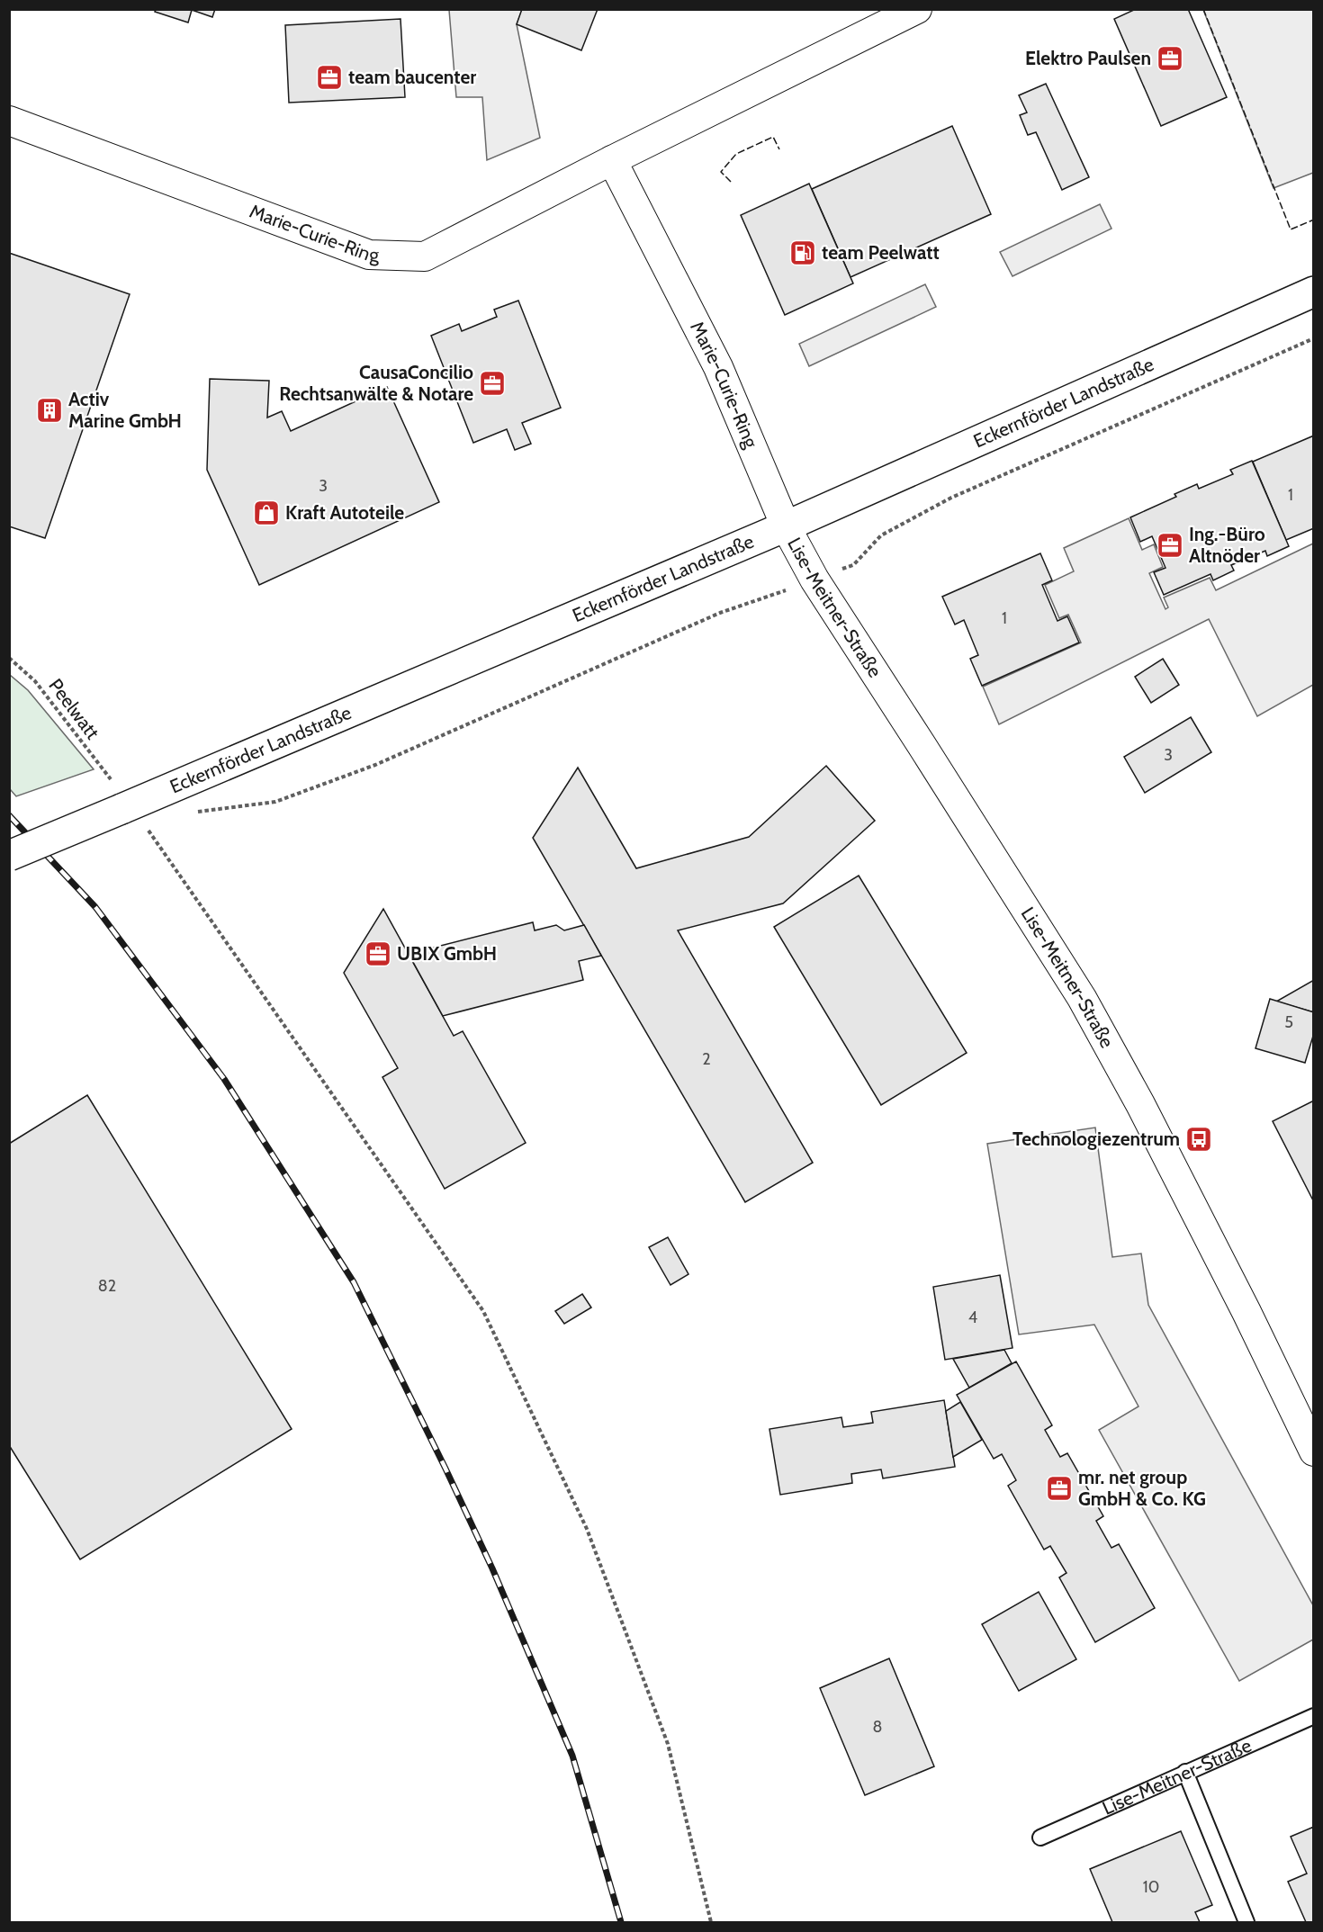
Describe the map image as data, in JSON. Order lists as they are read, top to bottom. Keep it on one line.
{"streets":{"street":["Marie-Curie-Ring","Eckernförder Landstraße","Lise-Meitner-Straße"],"path":["Peelwatt"]},"crossings":[["Marie-Curie-Ring","Eckernförder Landstraße"],["Marie-Curie-Ring","Lise-Meitner-Straße"],["Eckernförder Landstraße","Lise-Meitner-Straße"]],"places":{"office":["Elektro Paulsen","team baucenter","CausaConcilio Rechtsanwälte & Notare","Ing.-Büro Altnöder","UBIX GmbH","mr. net group GmbH & Co. KG"],"fuel station":["team Peelwatt"],"building":["Activ Marine GmbH"],"shop":["Kraft Autoteile"],"bus stop":["Technologiezentrum"]},"house_numbers":["3","1","1","3","5","2","82","4","8","10"]}
